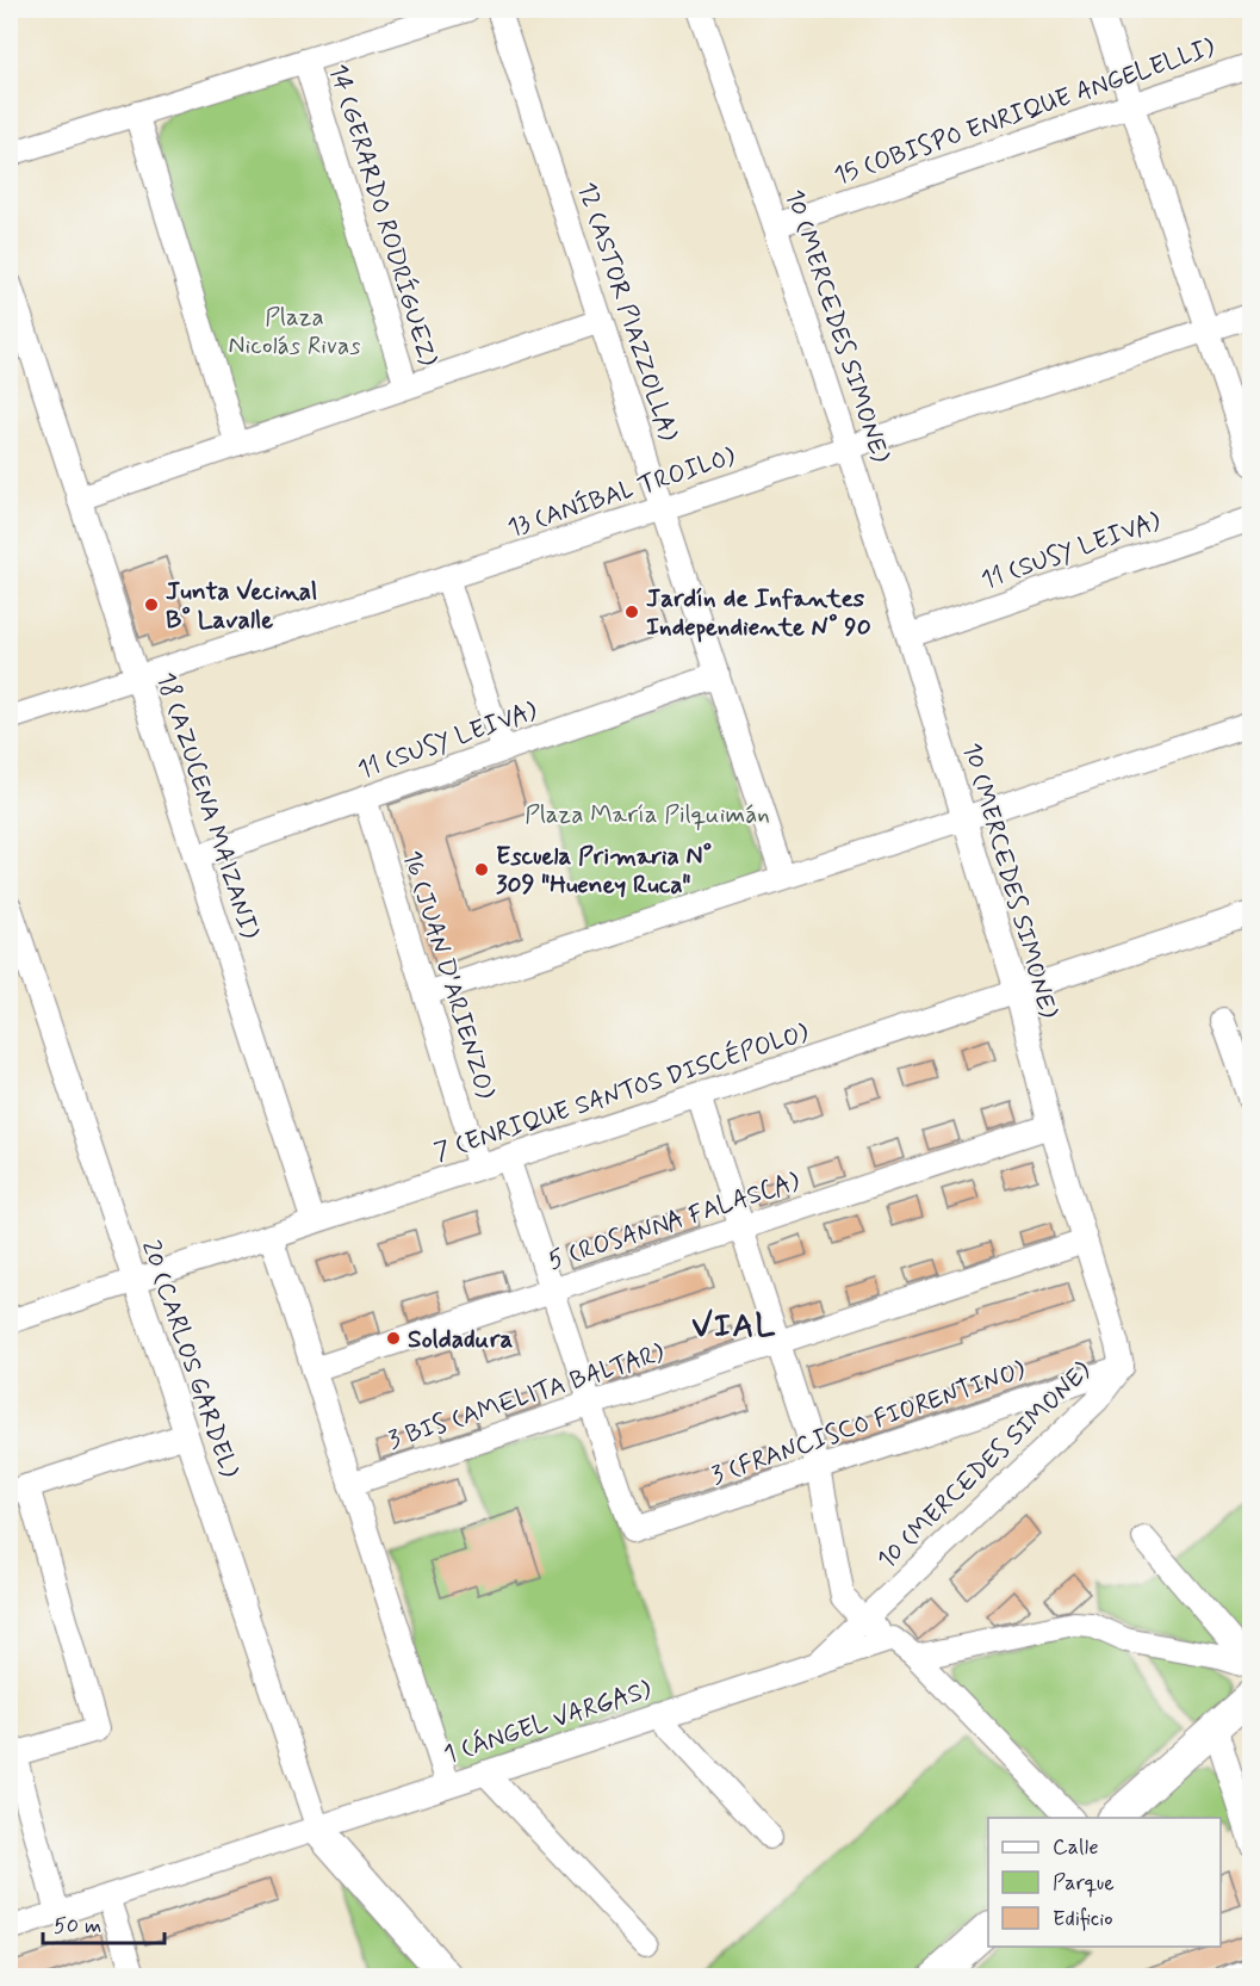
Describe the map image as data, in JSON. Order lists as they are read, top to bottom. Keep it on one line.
{"streets":{"street":["15 (OBISPO ENRIQUE ANGELELLI)","14 (GERARDO RODRÍGUEZ)","12 (ASTOR PIAZZOLLA)","10 (MERCEDES SIMONE)","13 (ANÍBAL TROILO)","11 (SUSY LEIVA)","18 (AZUCENA MAIZANI)","16 (JUAN D'ARIENZO)","7 (ENRIQUE SANTOS DISCÉPOLO)","5 (ROSANNA FALASCA)","20 (CARLOS GARDEL)","3 BIS (AMELITA BALTAR)","3 (FRANCISCO FIORENTINO)","1 (ÁNGEL VARGAS)"]},"crossings":[["15 (OBISPO ENRIQUE ANGELELLI)","10 (MERCEDES SIMONE)"],["12 (ASTOR PIAZZOLLA)","13 (ANÍBAL TROILO)"],["12 (ASTOR PIAZZOLLA)","11 (SUSY LEIVA)"],["10 (MERCEDES SIMONE)","13 (ANÍBAL TROILO)"],["10 (MERCEDES SIMONE)","11 (SUSY LEIVA)"],["10 (MERCEDES SIMONE)","7 (ENRIQUE SANTOS DISCÉPOLO)"],["10 (MERCEDES SIMONE)","5 (ROSANNA FALASCA)"],["10 (MERCEDES SIMONE)","3 BIS (AMELITA BALTAR)"],["10 (MERCEDES SIMONE)","3 (FRANCISCO FIORENTINO)"],["10 (MERCEDES SIMONE)","1 (ÁNGEL VARGAS)"],["13 (ANÍBAL TROILO)","18 (AZUCENA MAIZANI)"],["11 (SUSY LEIVA)","18 (AZUCENA MAIZANI)"],["11 (SUSY LEIVA)","16 (JUAN D'ARIENZO)"],["18 (AZUCENA MAIZANI)","7 (ENRIQUE SANTOS DISCÉPOLO)"],["16 (JUAN D'ARIENZO)","7 (ENRIQUE SANTOS DISCÉPOLO)"],["7 (ENRIQUE SANTOS DISCÉPOLO)","20 (CARLOS GARDEL)"],["20 (CARLOS GARDEL)","1 (ÁNGEL VARGAS)"],["3 BIS (AMELITA BALTAR)","3 (FRANCISCO FIORENTINO)"]],"districts":["VIAL"],"parks":["Plaza Nicolás Rivas","Plaza María Pilquimán"],"places":["Junta Vecinal B° Lavalle","Jardín de Infantes Independiente N° 90","Escuela Primaria N° 309 \"Hueney Ruca\"","Soldadura"],"legend":["Calle","Parque","Edificio"],"scale_bar":"50 m"}
